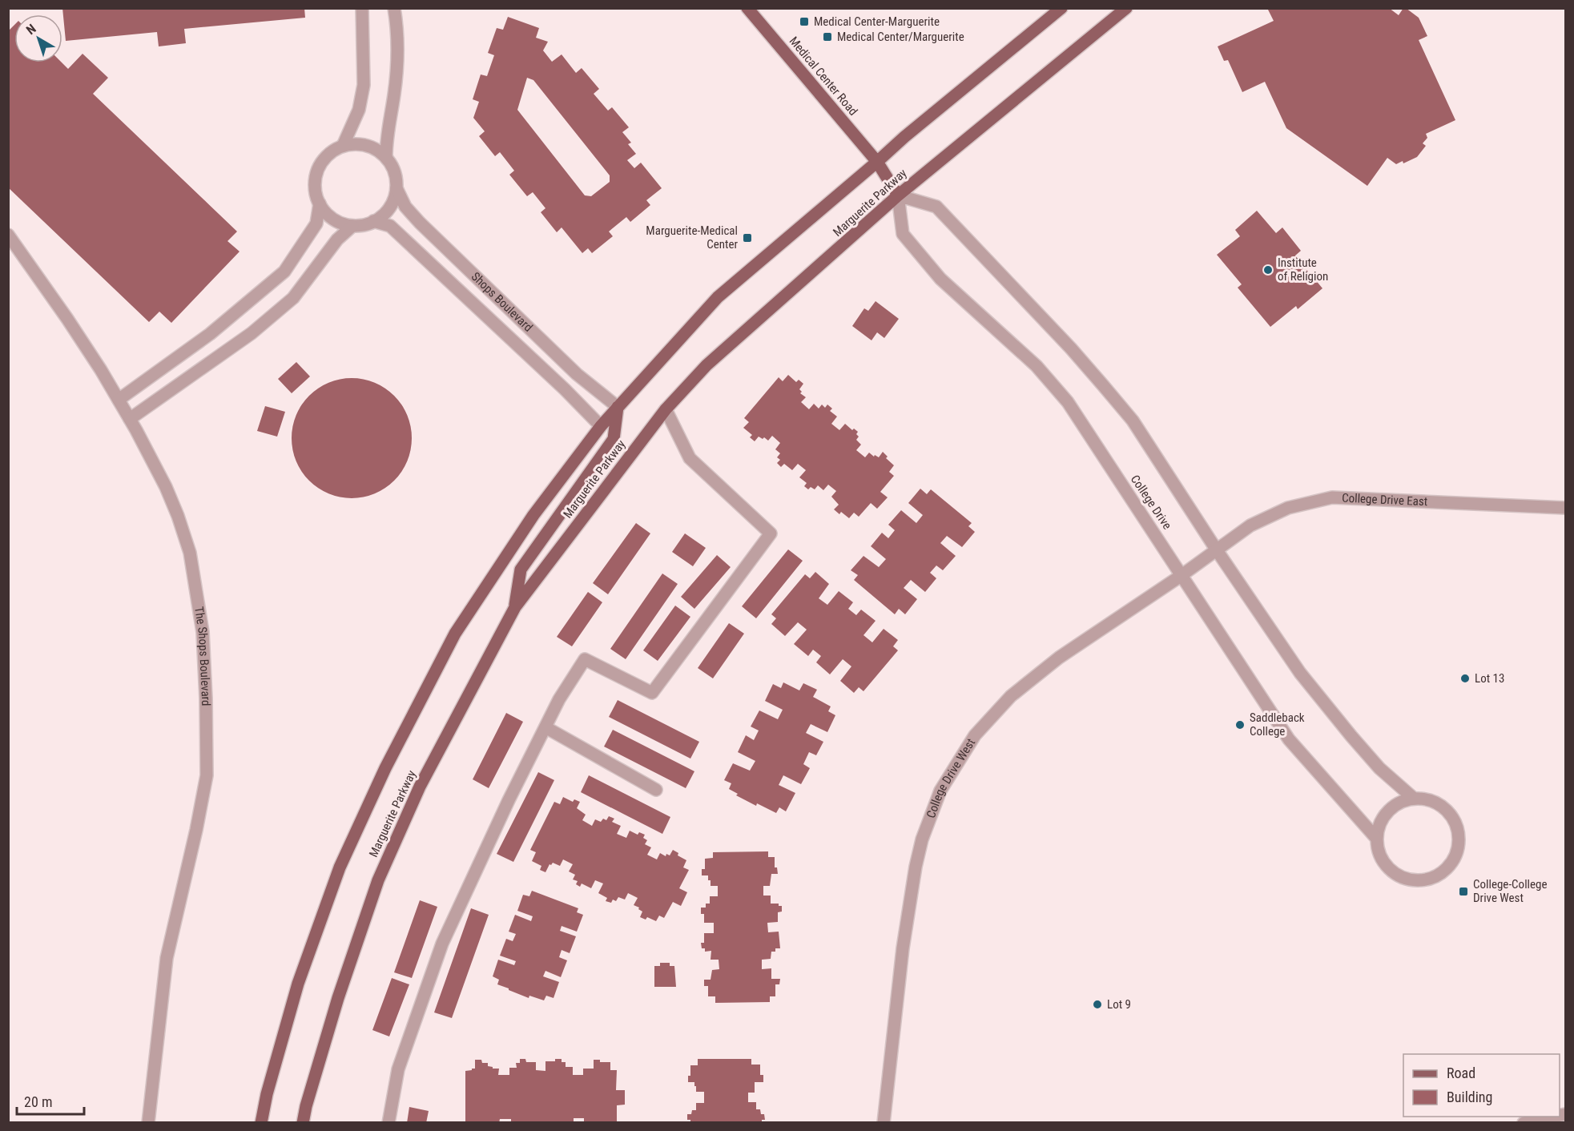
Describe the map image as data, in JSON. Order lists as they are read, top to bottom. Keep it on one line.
{"streets":{"main road":["Medical Center Road","Marguerite Parkway","College Drive"],"street":["Shops Boulevard","College Drive East","The Shops Boulevard","College Drive West"]},"crossings":[["Medical Center Road","College Drive"],["Marguerite Parkway","College Drive"],["College Drive East","College Drive"],["College Drive East","College Drive West"],["College Drive","College Drive West"]],"places":{"transit":["Medical Center-Marguerite","Medical Center/Marguerite","Marguerite-Medical Center","College-College Drive West"],"other":["Institute of Religion","Lot 13","Saddleback College","Lot 9"]},"legend":["Road","Building"],"scale_bar":"20 m","north":"top left"}
